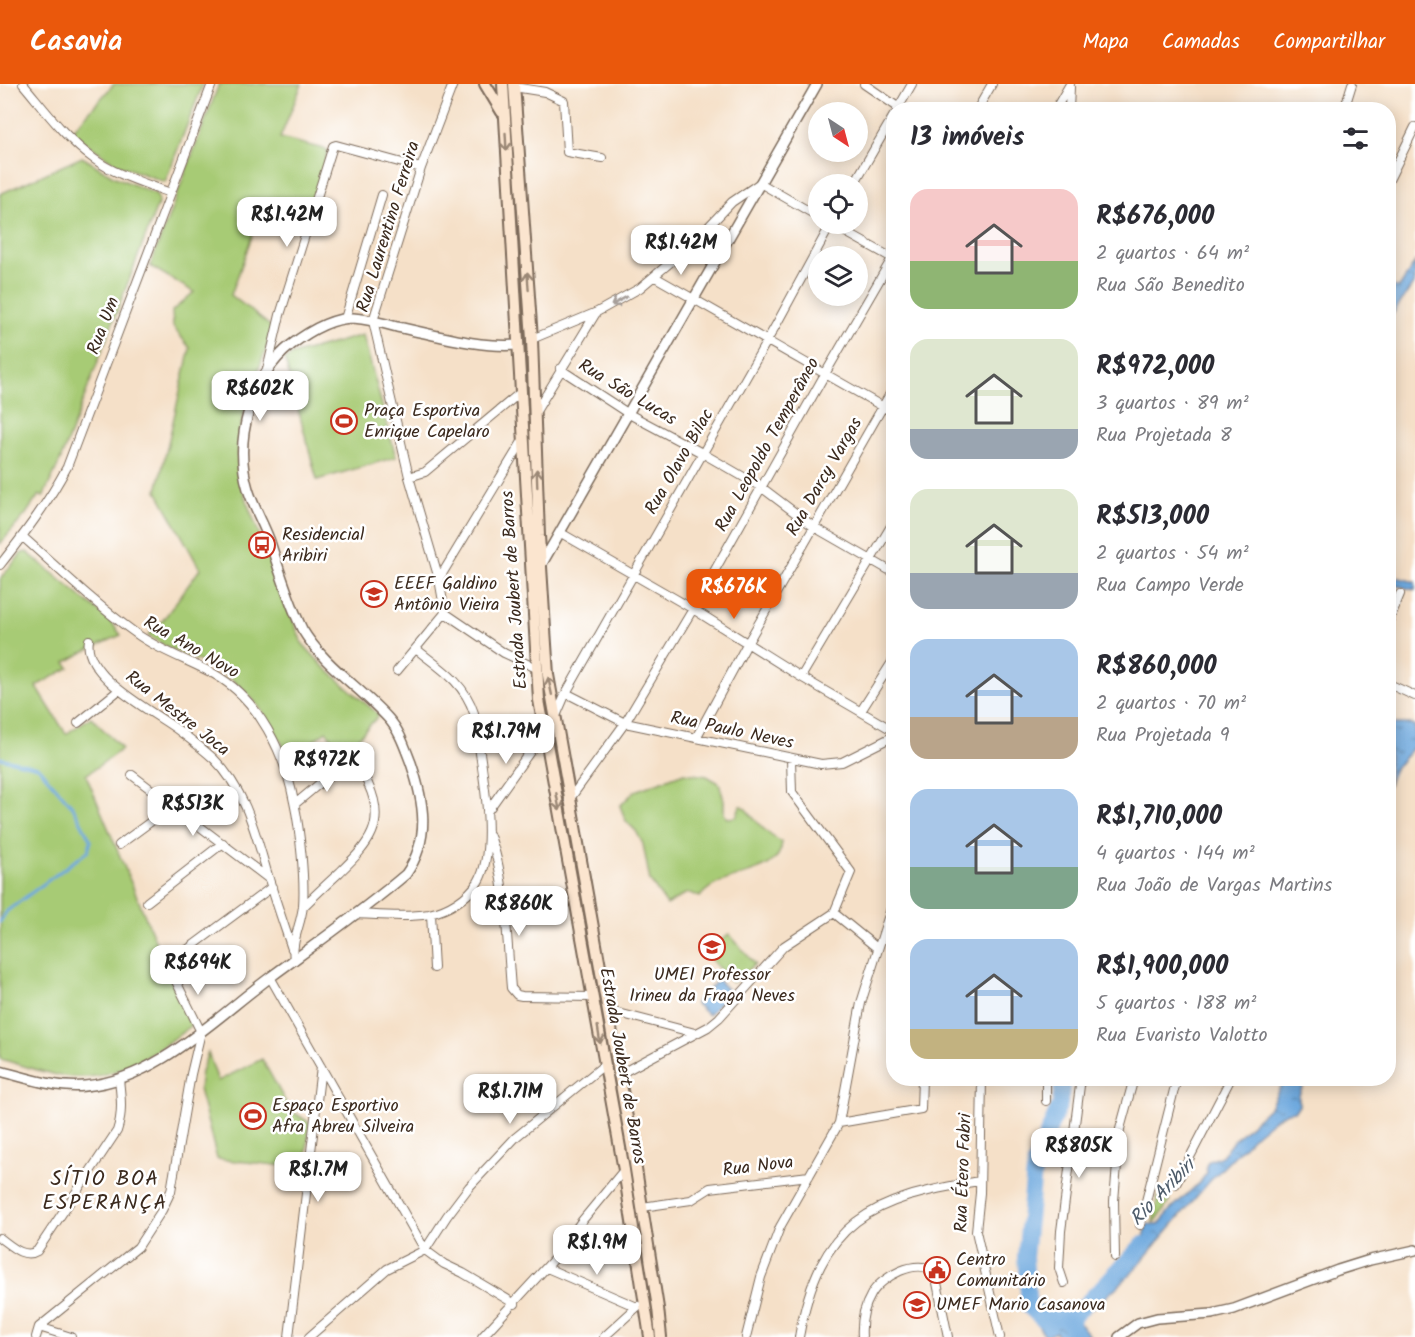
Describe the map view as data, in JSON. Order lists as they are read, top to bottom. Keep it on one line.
{"streets":{"main road":["Estrada Joubert de Barros"],"street":["Rua Laurentino Ferreira","Rua Um","Rua São Lucas","Rua Leopoldo Temperâneo","Rua Olavo Bilac","Rua Darcy Vargas","Rua Ano Novo","Rua Mestre Joca","Rua Paulo Neves","Rua Nova","Rua Étero Fabri"]},"crossings":[["Rua Um","Rua Ano Novo"],["Rua São Lucas","Rua Leopoldo Temperâneo"],["Rua São Lucas","Rua Olavo Bilac"],["Rua São Lucas","Rua Darcy Vargas"],["Rua Leopoldo Temperâneo","Estrada Joubert de Barros"],["Rua Leopoldo Temperâneo","Rua Paulo Neves"],["Rua Olavo Bilac","Estrada Joubert de Barros"],["Rua Olavo Bilac","Rua Paulo Neves"],["Rua Darcy Vargas","Rua Paulo Neves"],["Estrada Joubert de Barros","Rua Nova"],["Rua Ano Novo","Rua Mestre Joca"]],"districts":["SÍTIO BOA ESPERANÇA"],"water":["Rio Aribiri"],"places":{"sports":["Praça Esportiva Enrique Capelaro","Espaço Esportivo Afra Abreu Silveira"],"bus stop":["Residencial Aribiri"],"school or university":["EEEF Galdino Antônio Vieira","UMEI Professor Irineu da Fraga Neves","UMEF Mario Casanova"],"public building":["Centro Comunitário"]},"north":"bottom right","page":{"header":"Casavia","nav":["Mapa","Camadas","Compartilhar"],"heading":"13 imóveis","list":[{"name":"R$676,000","note":"2 quartos · 64 m² · Rua São Benedito"},{"name":"R$972,000","note":"3 quartos · 89 m² · Rua Projetada 8"},{"name":"R$513,000","note":"2 quartos · 54 m² · Rua Campo Verde"},{"name":"R$860,000","note":"2 quartos · 70 m² · Rua Projetada 9"},{"name":"R$1,710,000","note":"4 quartos · 144 m² · Rua João de Vargas Martins"},{"name":"R$1,900,000","note":"5 quartos · 188 m² · Rua Evaristo Valotto"}],"price":["R$1.42M","R$1.42M","R$602K","R$676K","R$1.79M","R$972K","R$513K","R$860K","R$694K","R$1.71M","R$805K","R$1.7M","R$1.9M"]}}
